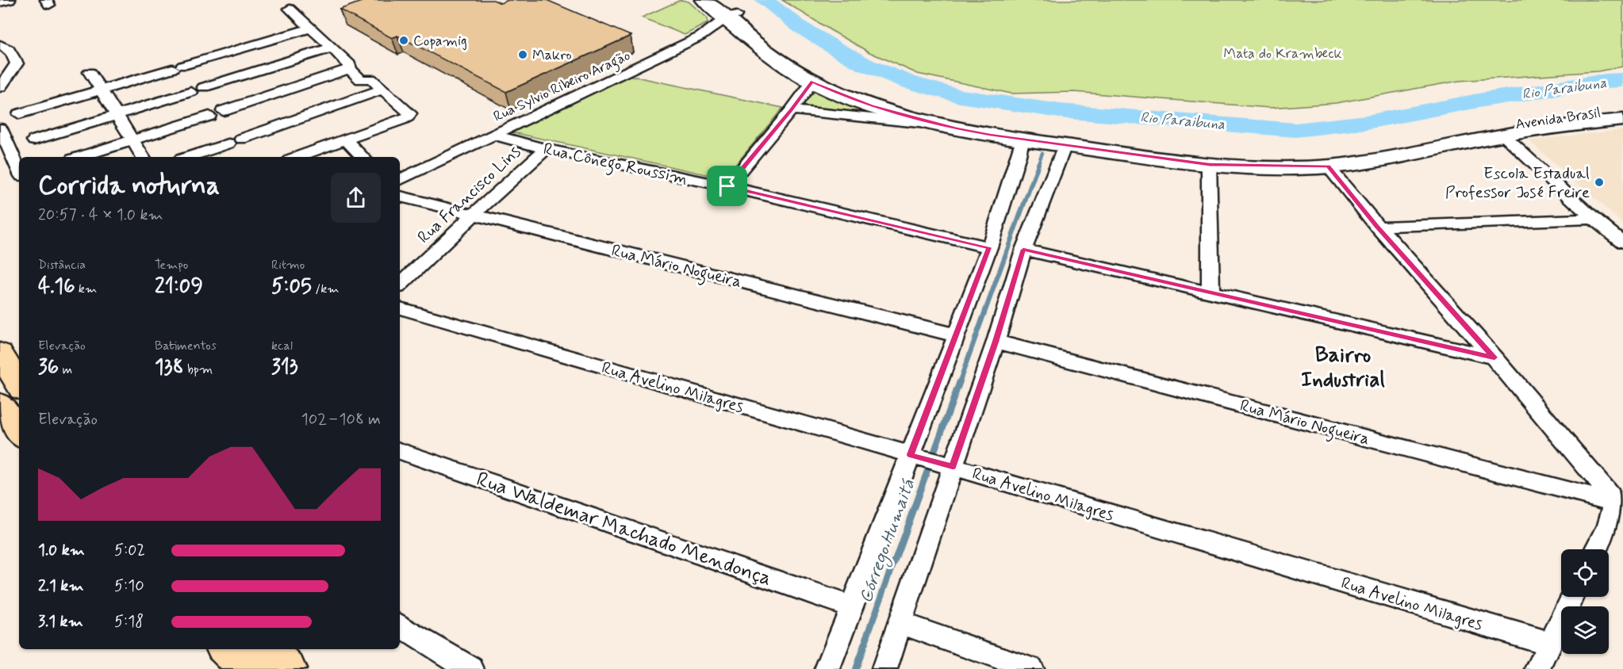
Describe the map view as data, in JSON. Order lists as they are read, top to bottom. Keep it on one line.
{"streets":{"main road":["Avenida Brasil"],"street":["Rua Sylvio Ribeiro Aragão","Rua Cônego Roussim","Rua Francisco Lins","Rua Mário Nogueira","Rua Avelino Milagres","Rua Waldemar Machado Mendonça"]},"crossings":[["Rua Sylvio Ribeiro Aragão","Rua Cônego Roussim"],["Rua Cônego Roussim","Rua Francisco Lins"],["Rua Francisco Lins","Rua Mário Nogueira"]],"districts":["Bairro Industrial"],"water":["Rio Paraibuna","Córrego Humaitá"],"parks":["Mata do Krambeck"],"places":["Copamig","Makro","Escola Estadual Professor José Freire"],"page":{"heading":["Corrida noturna","20:57 · 4 × 1.0 km"],"stats":[["Distância","4.16 km"],["Tempo","21:09"],["Ritmo","5:05 /km"],["Elevação","36 m"],["Batimentos","138 bpm"],["kcal","313"]],"chart":["Elevação","102–108 m"],"list":[{"name":"1.0 km","note":"5:02"},{"name":"2.1 km","note":"5:10"},{"name":"3.1 km","note":"5:18"}]}}
